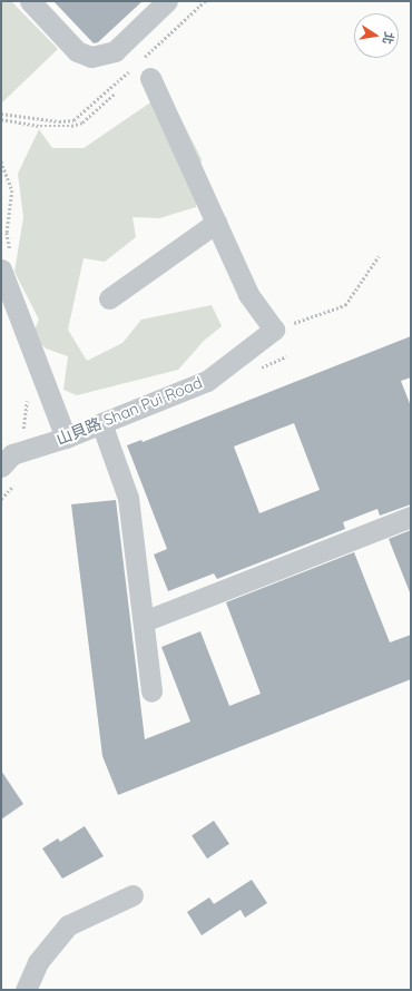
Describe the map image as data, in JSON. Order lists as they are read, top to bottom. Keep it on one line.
{"streets":{"street":["山貝路 Shan Pui Road"]},"north":"right"}
